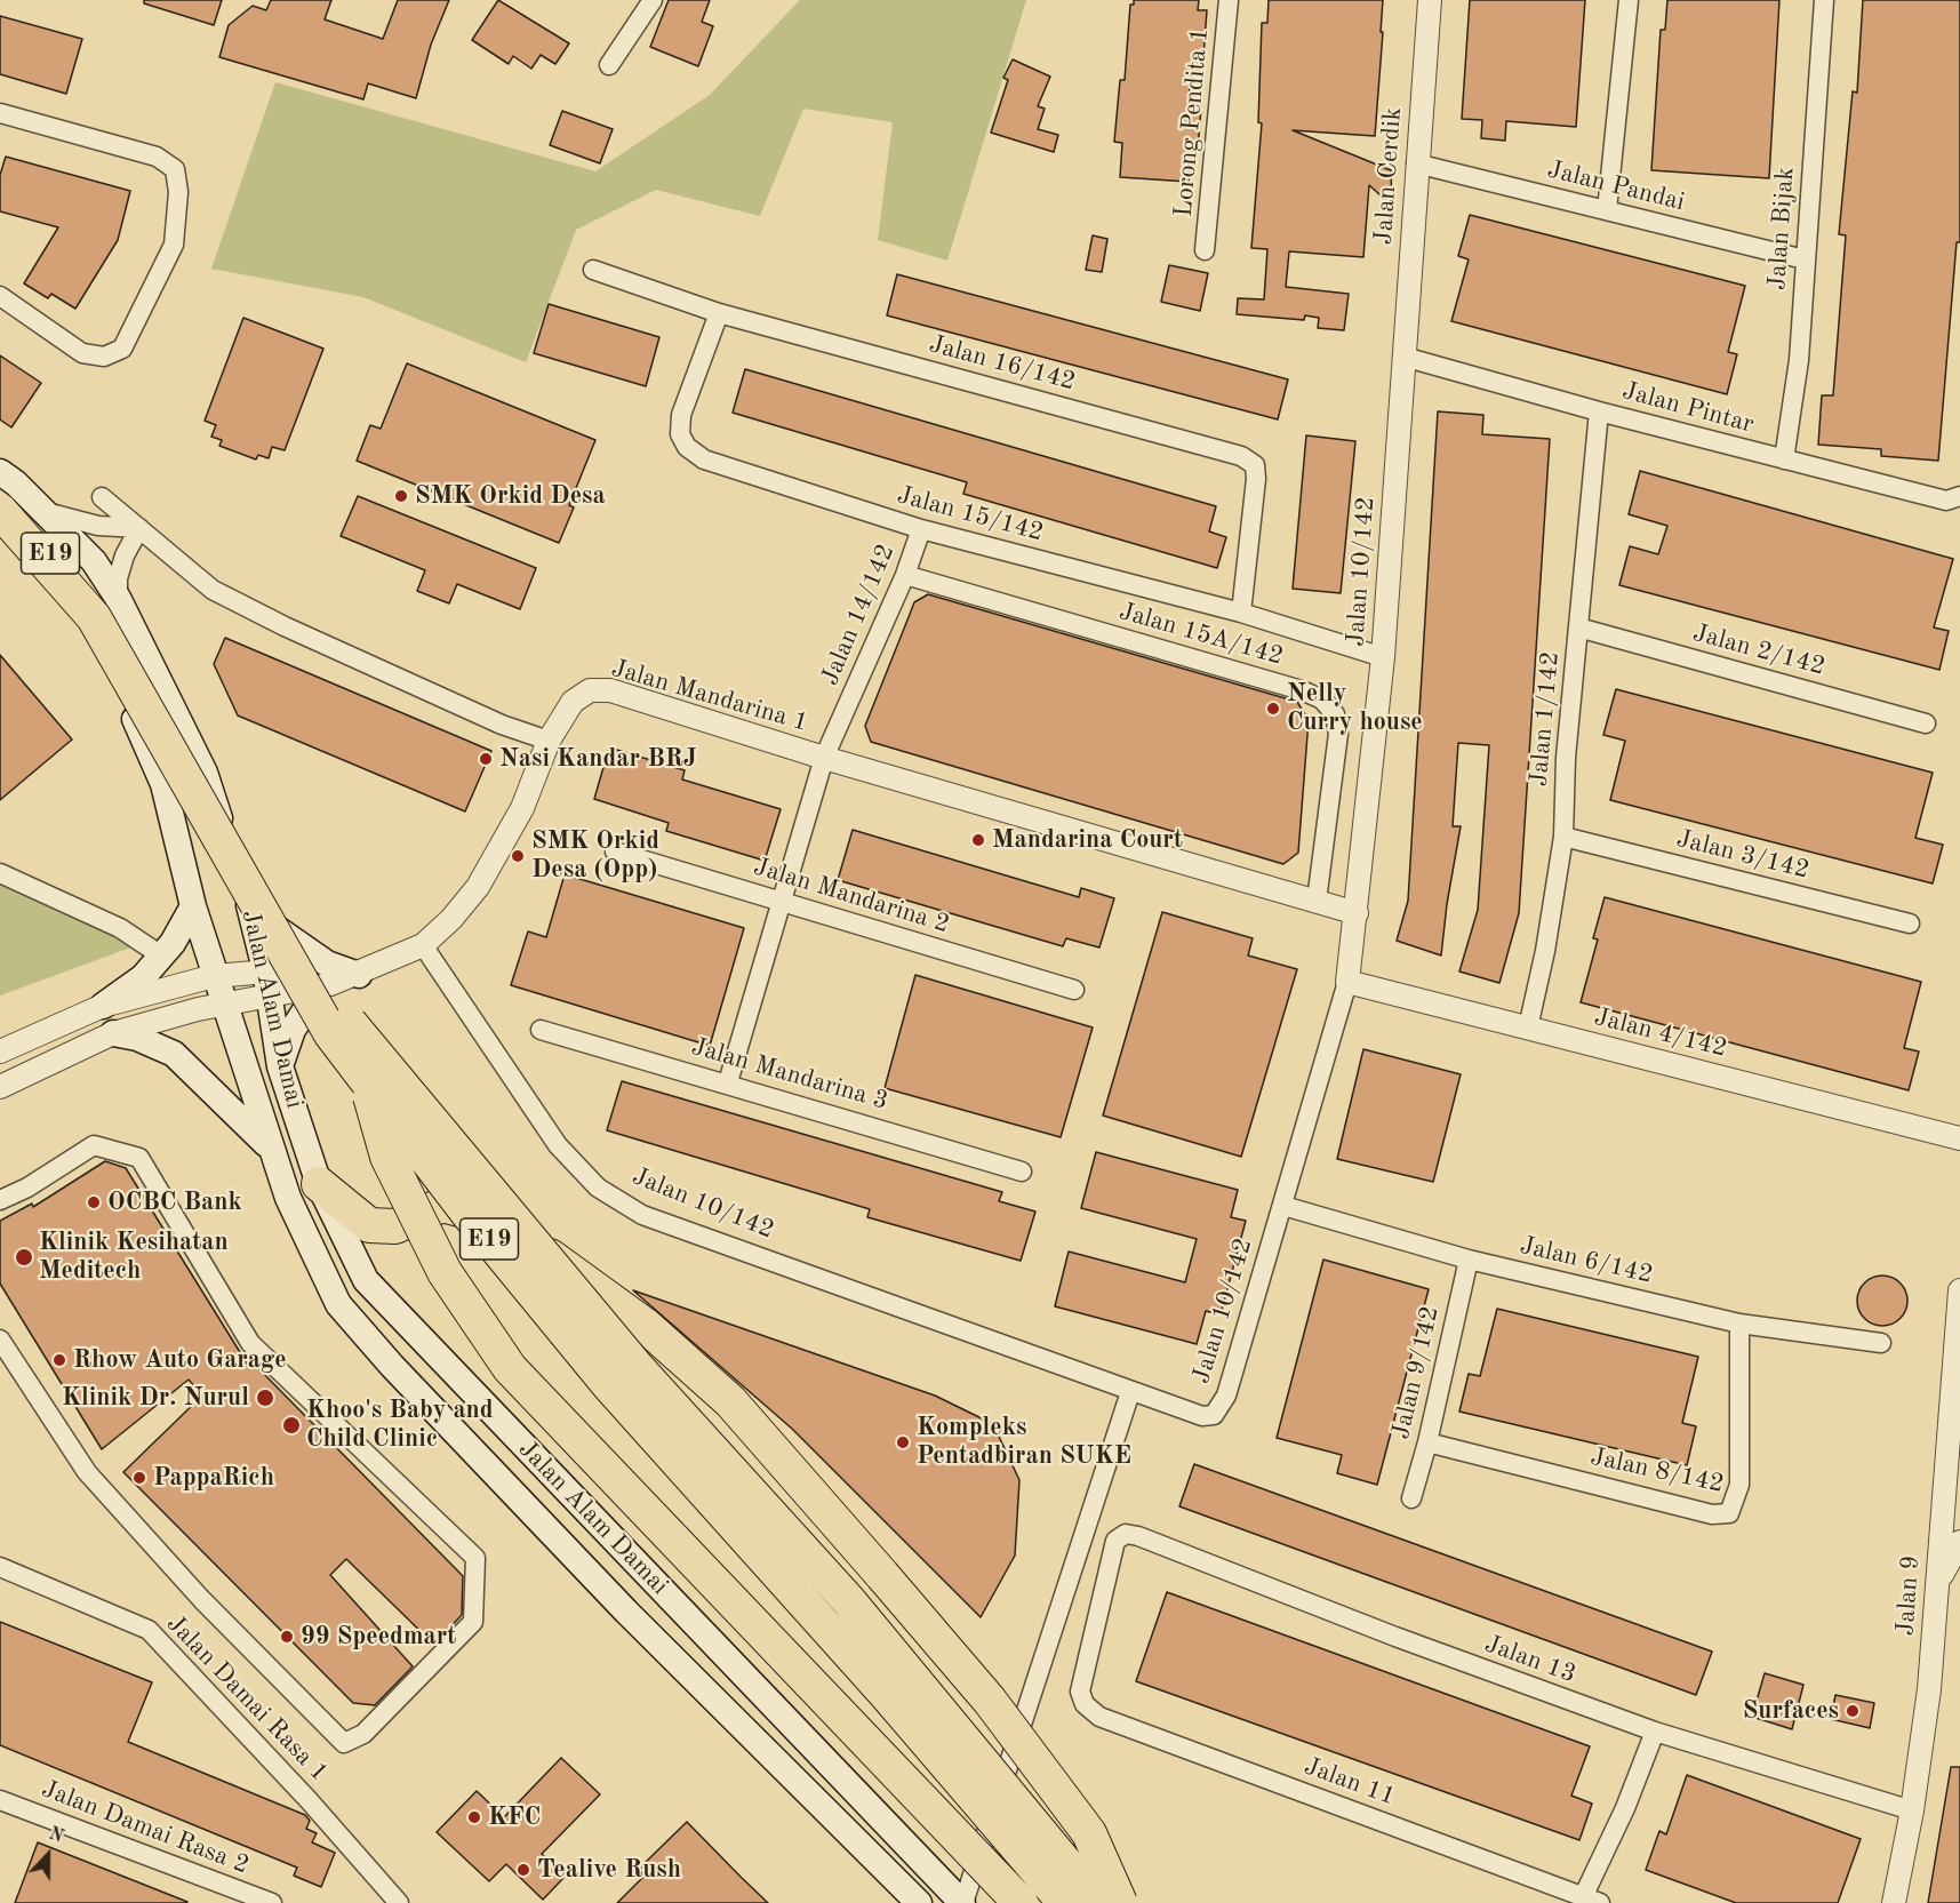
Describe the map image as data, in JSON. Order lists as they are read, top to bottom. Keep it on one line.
{"streets":{"highway":["E19"],"main road":["Jalan Alam Damai"],"street":["Lorong Pendita 1","Jalan Cerdik","Jalan Pandai","Jalan Bijak","Jalan 16/142","Jalan Pintar","Jalan 15/142","Jalan 10/142","Jalan 14/142","Jalan 15A/142","Jalan 2/142","Jalan Mandarina 1","Jalan 1/142","Jalan 3/142","Jalan Mandarina 2","Jalan 4/142","Jalan Mandarina 3","Jalan 6/142","Jalan 9/142","Jalan 8/142","Jalan 9","Jalan 13","Jalan Damai Rasa 1","Jalan 11","Jalan Damai Rasa 2"]},"crossings":[["Jalan Cerdik","Jalan Pandai"],["Jalan Cerdik","Jalan Pintar"],["Jalan Cerdik","Jalan 10/142"],["Jalan Pandai","Jalan Bijak"],["Jalan Bijak","Jalan Pintar"],["Jalan 16/142","Jalan 15/142"],["Jalan Pintar","Jalan 10/142"],["Jalan Pintar","Jalan 1/142"],["Jalan 15/142","Jalan 10/142"],["Jalan 15/142","Jalan 14/142"],["Jalan 10/142","Jalan Mandarina 1"],["Jalan 10/142","Jalan 4/142"],["Jalan 10/142","Jalan 6/142"],["Jalan 14/142","Jalan 15A/142"],["Jalan 14/142","Jalan Mandarina 1"],["Jalan 15A/142","Jalan Mandarina 1"],["Jalan 2/142","Jalan 1/142"],["Jalan Mandarina 1","Jalan Mandarina 2"],["Jalan Mandarina 1","Jalan Alam Damai"],["Jalan Mandarina 1","Jalan Mandarina 3"],["Jalan 1/142","Jalan 3/142"],["Jalan 1/142","Jalan 4/142"],["Jalan 6/142","Jalan 9/142"],["Jalan 6/142","Jalan 8/142"],["Jalan 9/142","Jalan 8/142"],["Jalan 9","Jalan 13"],["Jalan 13","Jalan 11"]],"places":["SMK Orkid Desa","Nelly Curry house","Nasi Kandar BRJ","Mandarina Court","SMK Orkid Desa (Opp)","OCBC Bank","Klinik Kesihatan Meditech","Rhow Auto Garage","Klinik Dr. Nurul","Khoo's Baby and Child Clinic","Kompleks Pentadbiran SUKE","PappaRich","99 Speedmart","Surfaces","KFC","Tealive Rush"],"north":"top"}
